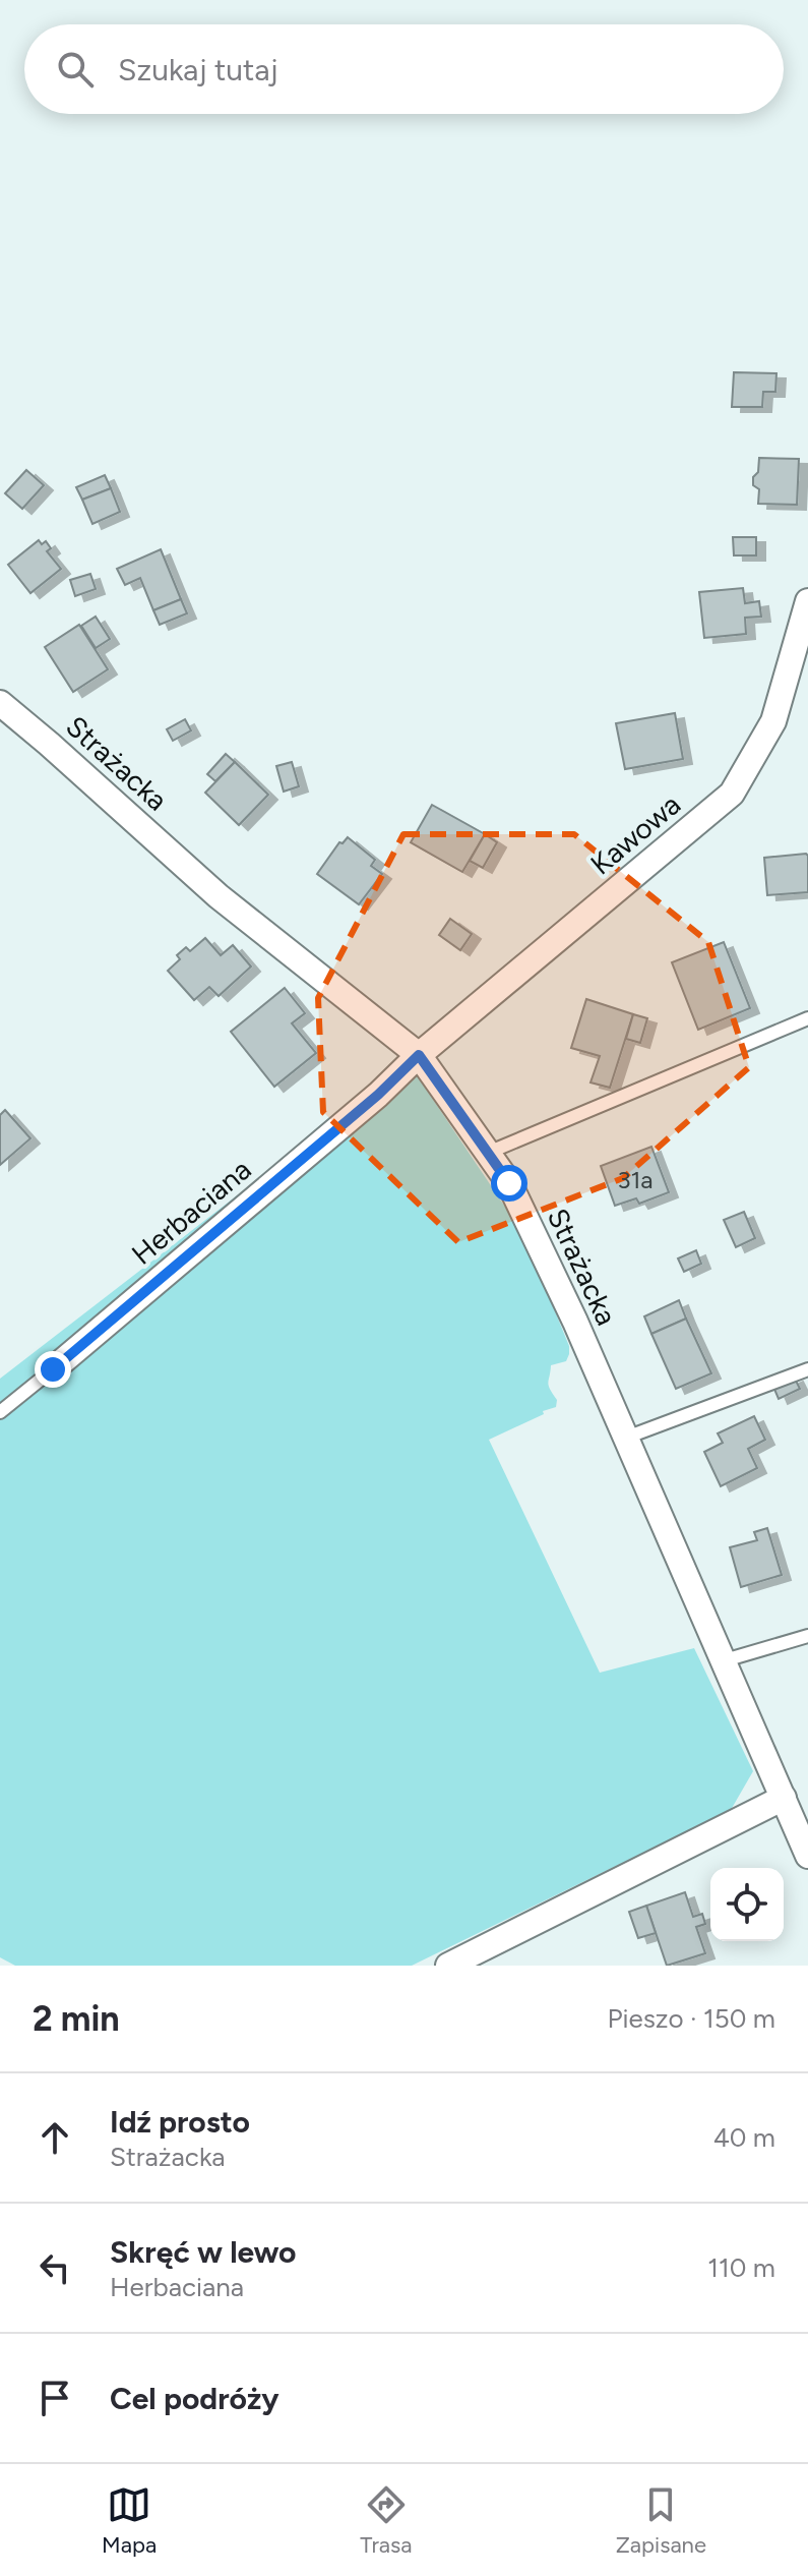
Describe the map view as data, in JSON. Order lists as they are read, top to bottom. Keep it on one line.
{"streets":{"street":["Strażacka","Kawowa","Herbaciana"]},"crossings":[["Strażacka","Kawowa"],["Strażacka","Herbaciana"],["Kawowa","Herbaciana"]],"house_numbers":["31a"],"page":{"search":"Szukaj tutaj","heading":["2 min","Pieszo · 150 m"],"list":[["Idź prosto","Strażacka","40 m"],["Skręć w lewo","Herbaciana","110 m"],"Cel podróży"],"nav":["Mapa","Trasa","Zapisane"]}}
